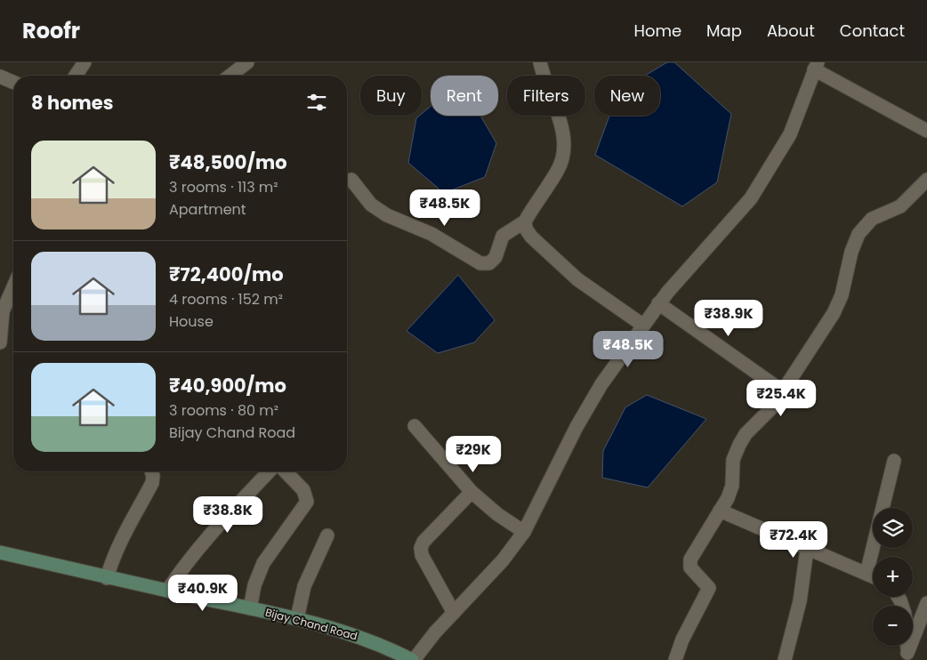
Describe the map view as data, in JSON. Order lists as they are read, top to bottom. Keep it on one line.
{"streets":{"main road":["Bijay Chand Road"]},"page":{"header":"Roofr","nav":["Home","Map","About","Contact"],"chip":["Buy","Rent","Filters","New"],"heading":"8 homes","list":[{"name":"₹48,500/mo","note":"3 rooms · 113 m² · Apartment"},{"name":"₹72,400/mo","note":"4 rooms · 152 m² · House"},{"name":"₹40,900/mo","note":"3 rooms · 80 m² · Bijay Chand Road"}],"price":["₹48.5K","₹38.9K","₹48.5K","₹25.4K","₹29K","₹38.8K","₹72.4K","₹40.9K"],"map_buttons":["+","−"]}}
